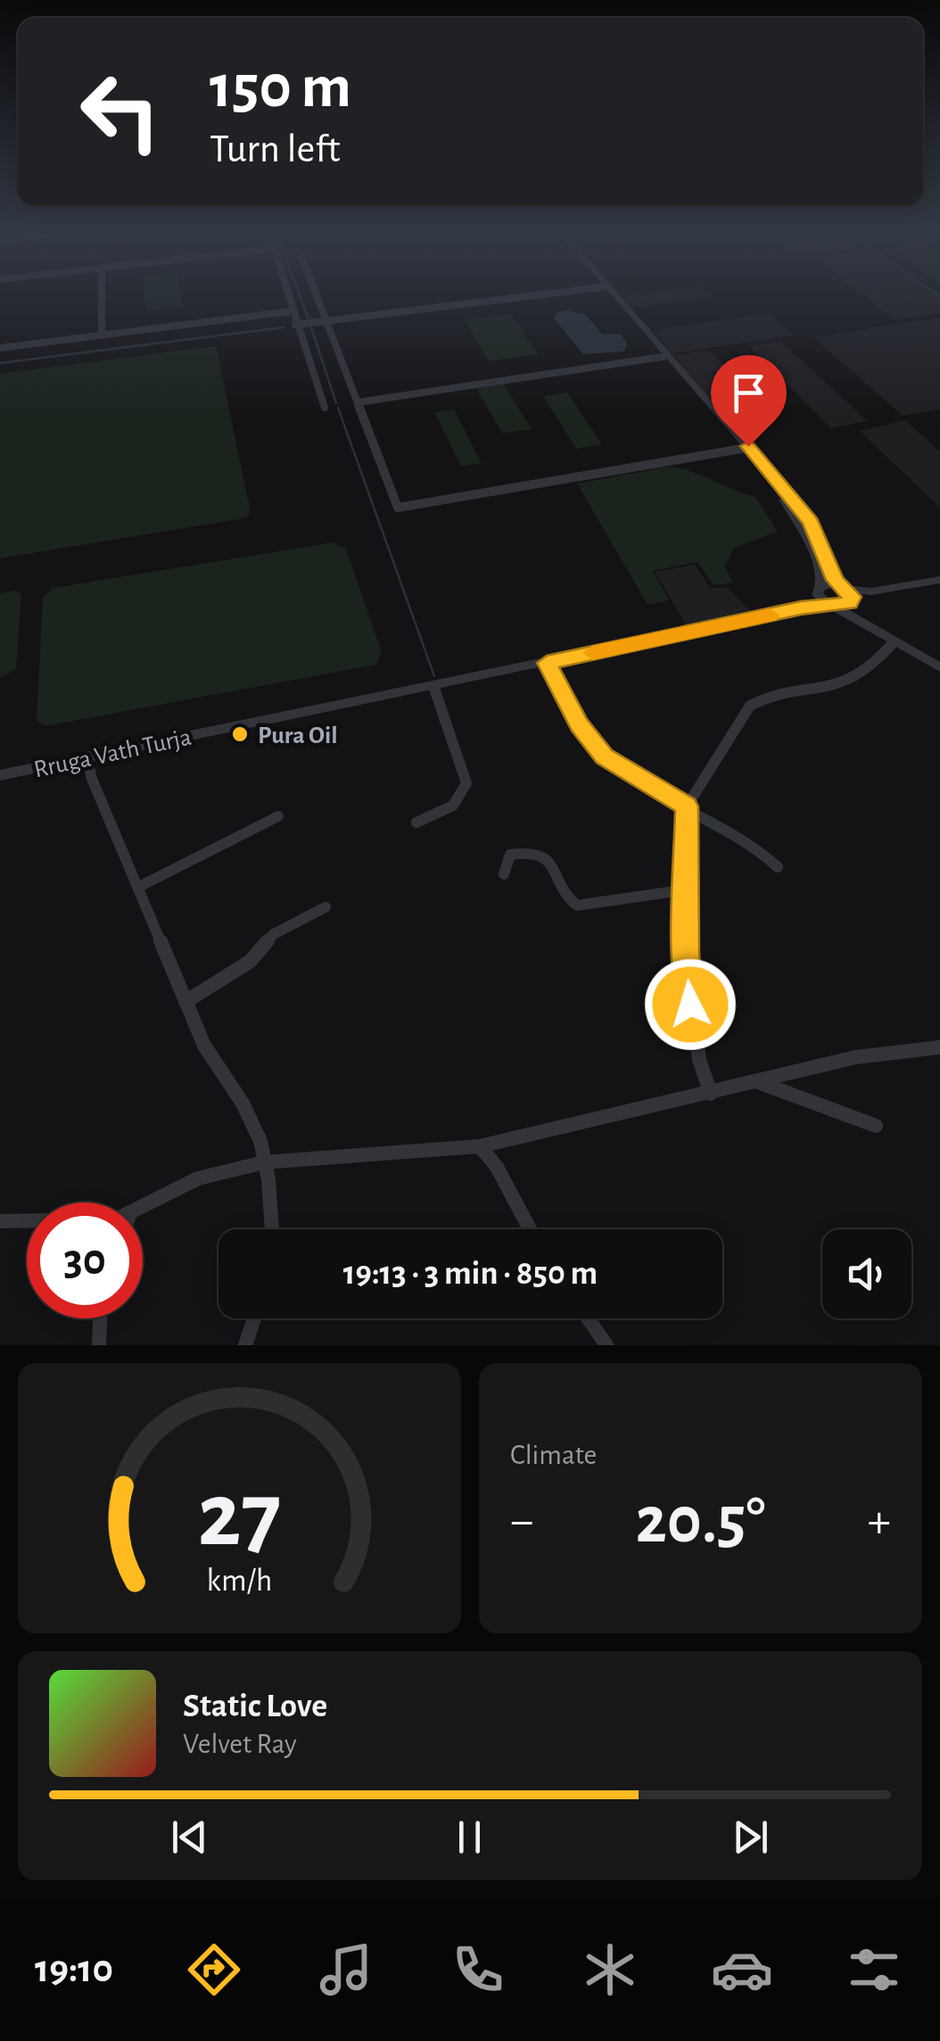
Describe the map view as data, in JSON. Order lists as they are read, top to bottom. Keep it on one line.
{"streets":{"street":["Rruga Vath Turja"]},"places":["Pura Oil"],"page":{"turn":["150 m","Turn left"],"limit":"30","trip":"19:13 · 3 min · 850 m","tile":"Climate","heat":["−","20.5°","+"],"song":["Static Love","Velvet Ray"],"tabs":"19:10","gauge":["27","km/h"]}}
